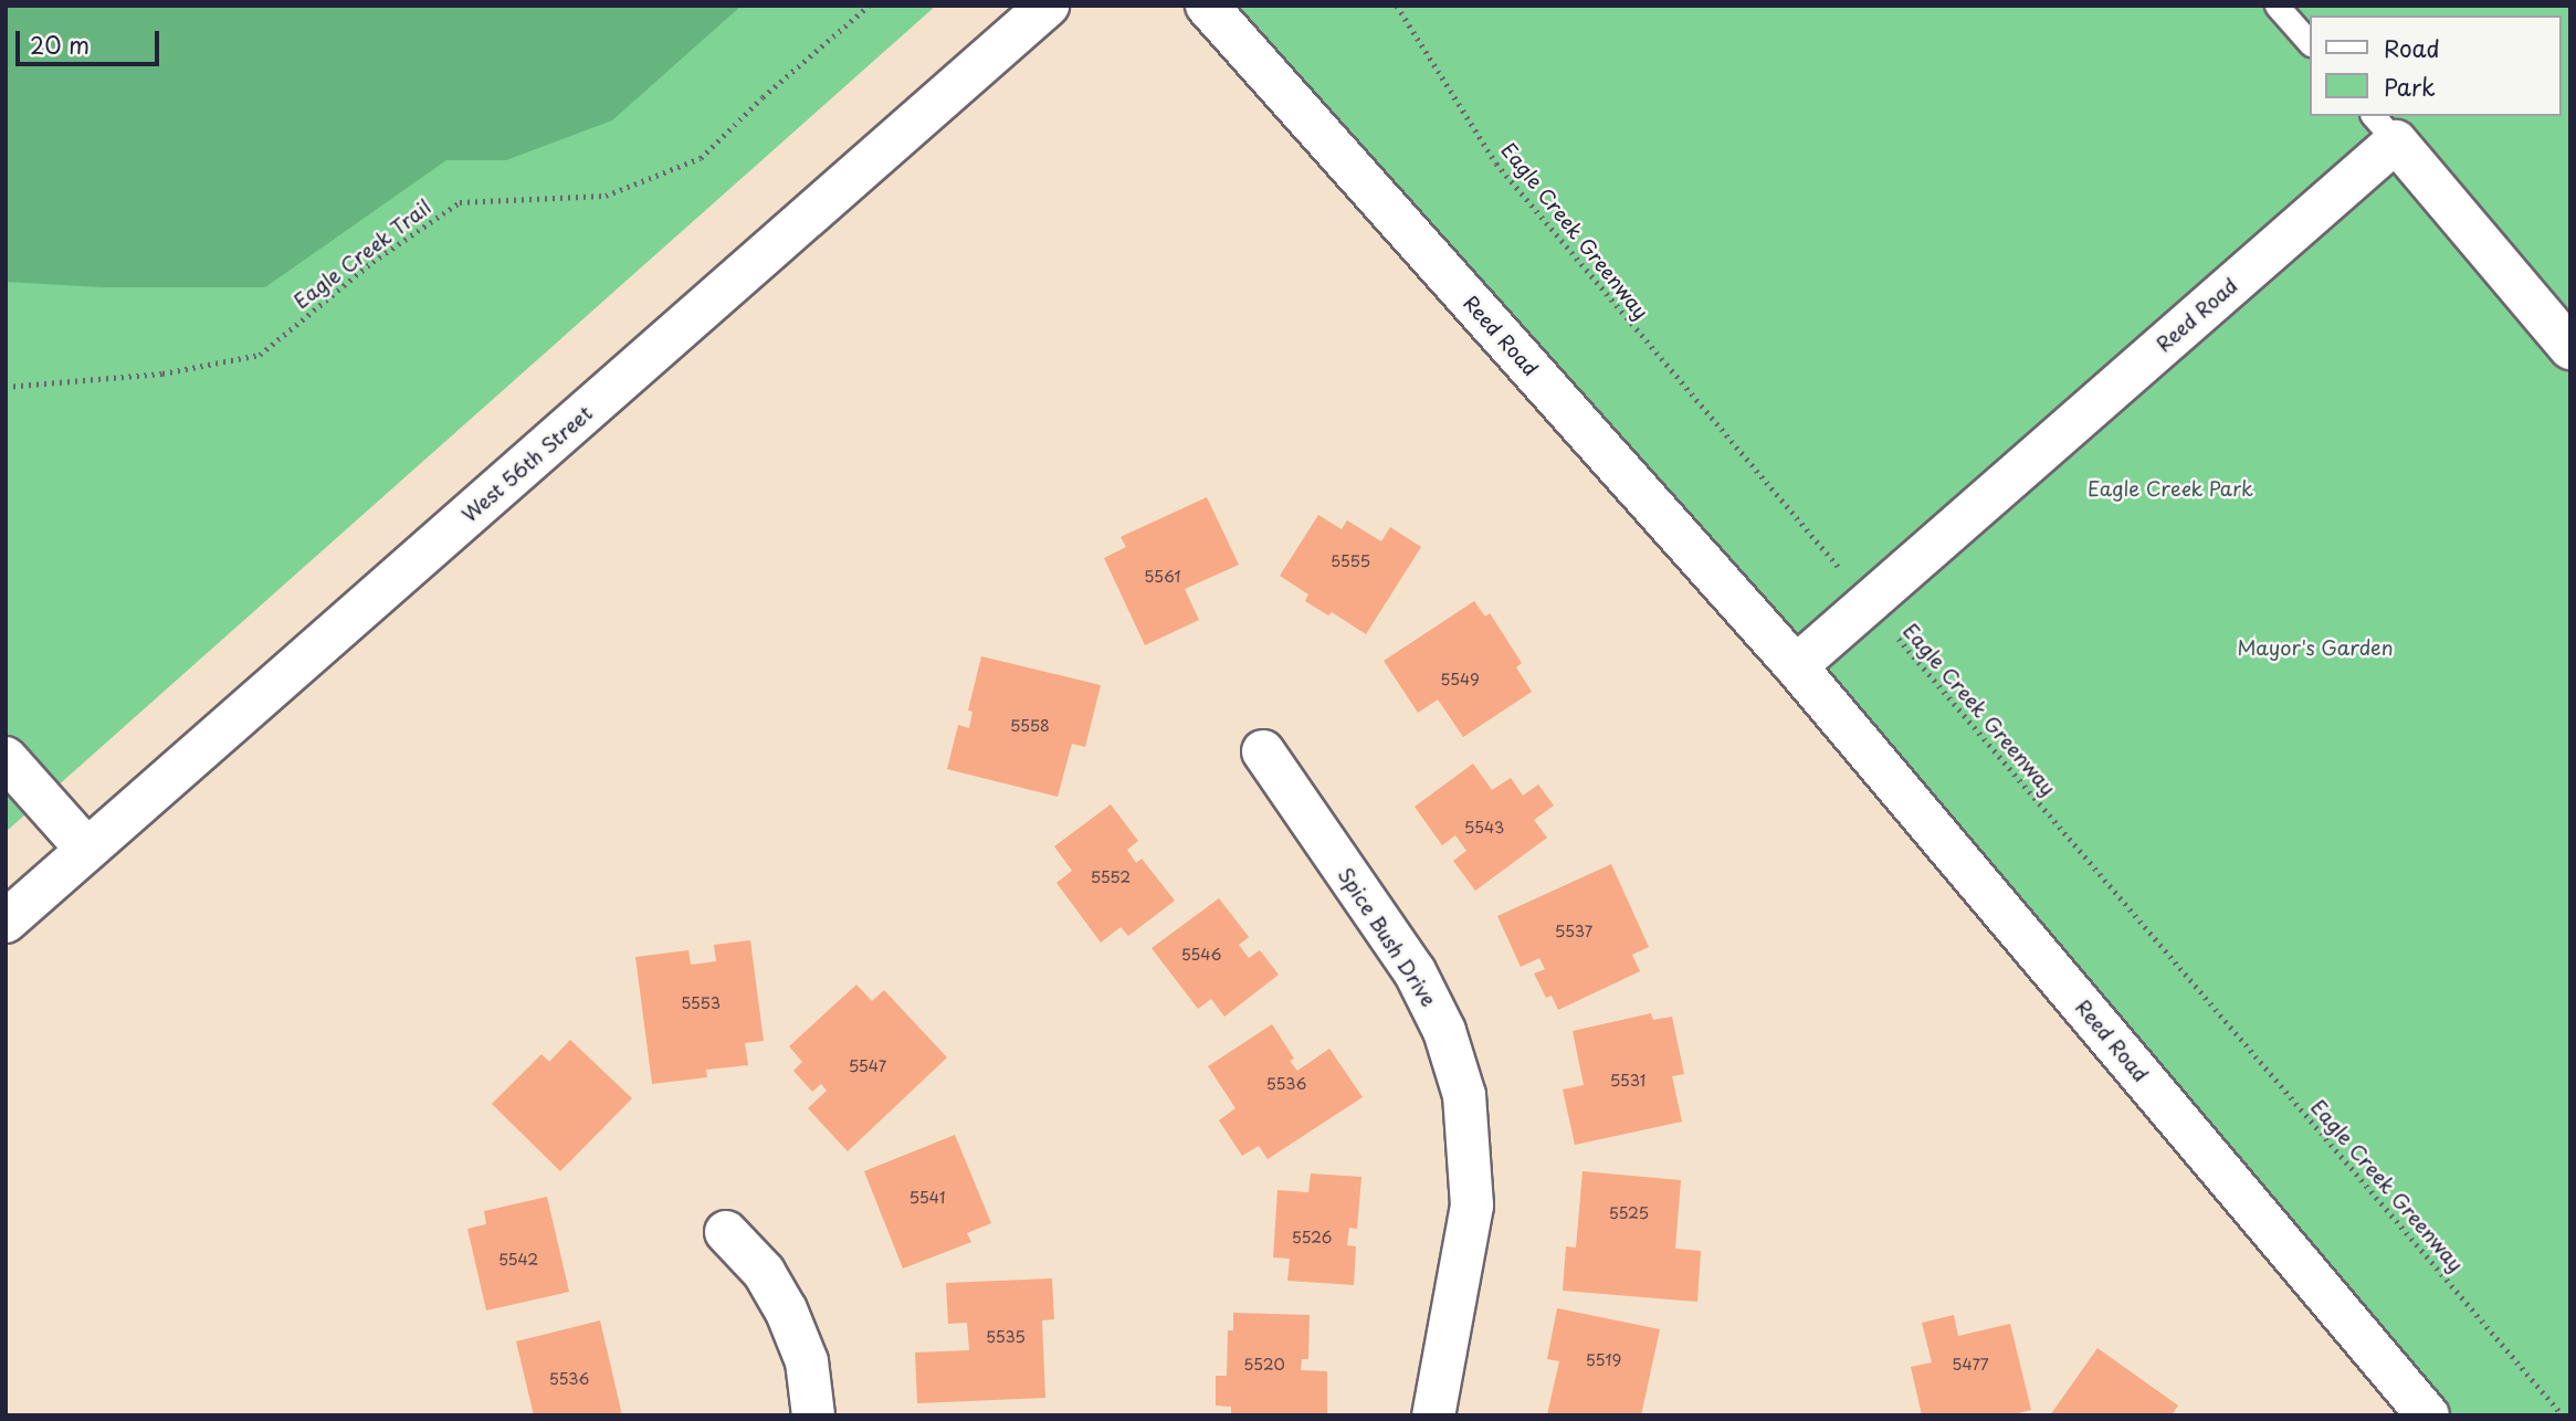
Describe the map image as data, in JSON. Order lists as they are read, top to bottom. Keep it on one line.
{"streets":{"main road":["Reed Road","West 56th Street","Spice Bush Drive"],"path":["Eagle Creek Greenway","Eagle Creek Trail"]},"crossings":[["Eagle Creek Greenway","Reed Road"]],"parks":["Eagle Creek Park","Mayor's Garden"],"house_numbers":["5555","5561","5549","5558","5543","5552","5537","5546","5553","5547","5531","5536","5541","5525","5526","5542","5535","5519","5520","5477","5536"],"legend":["Road","Park"],"scale_bar":"20 m"}
